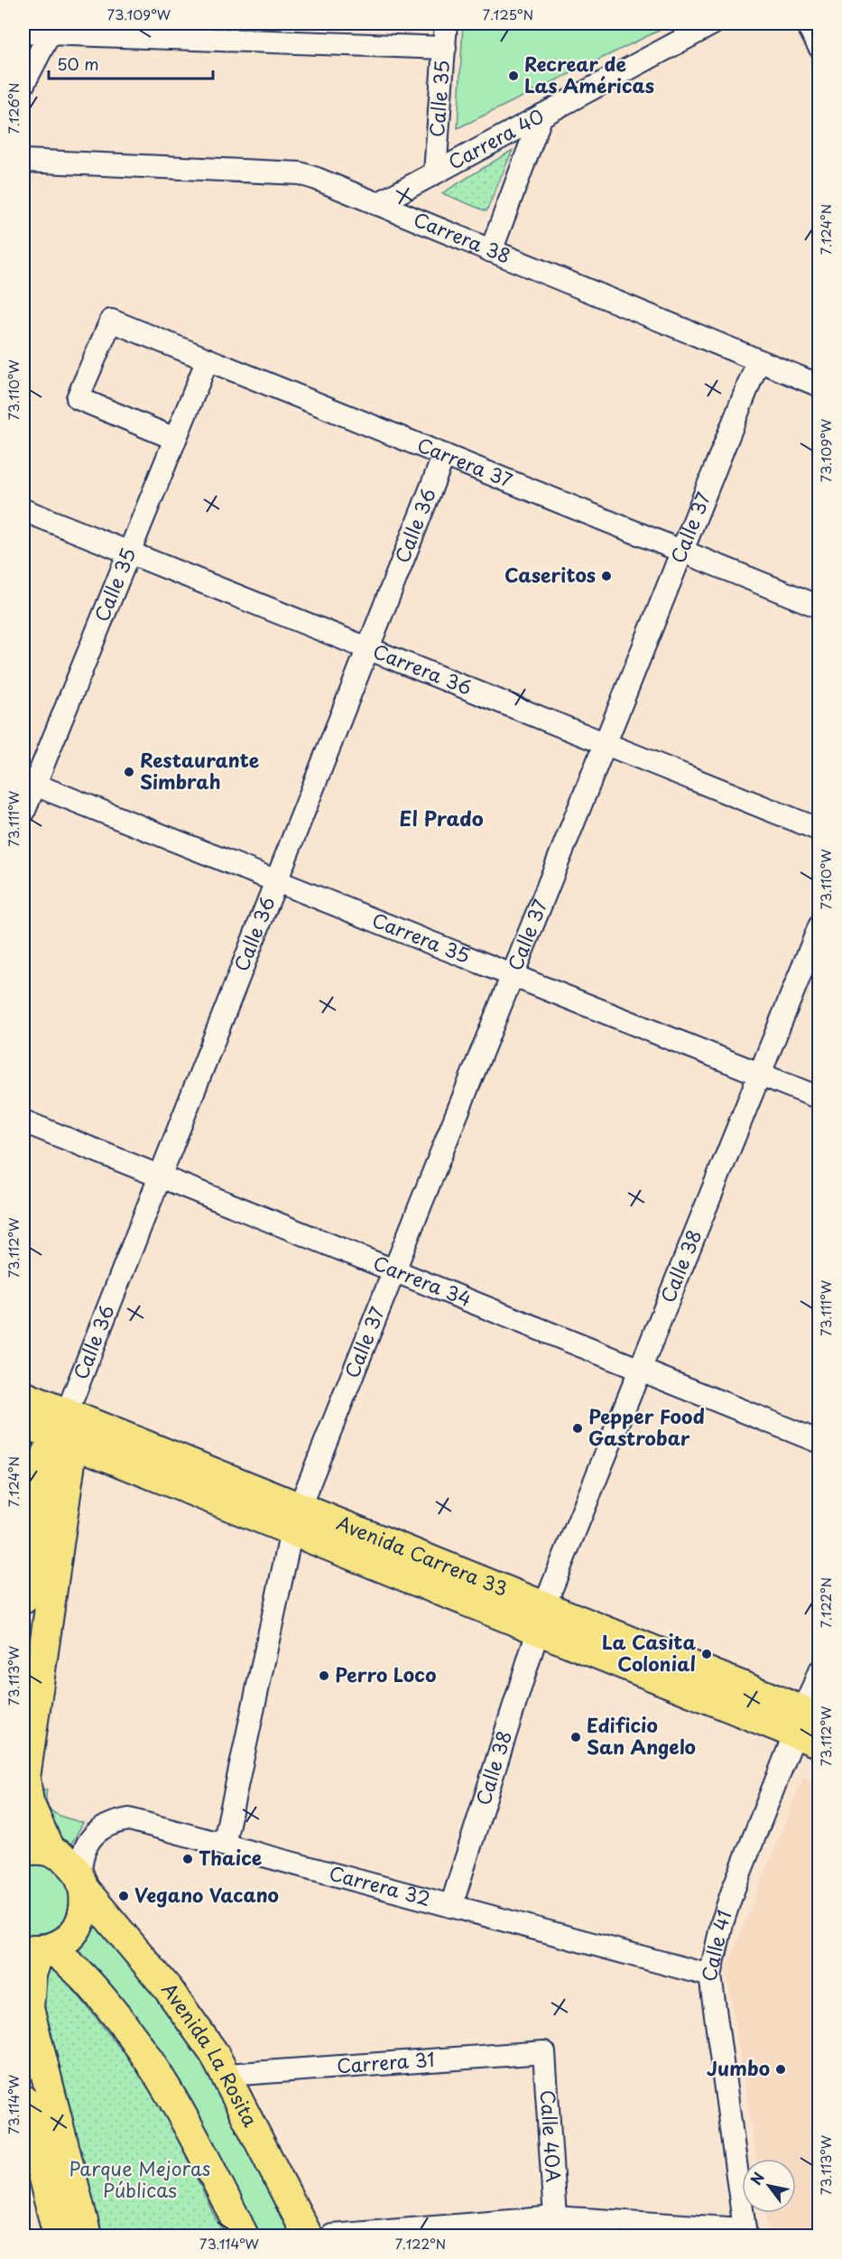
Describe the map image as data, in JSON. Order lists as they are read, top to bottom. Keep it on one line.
{"streets":{"main road":["Avenida Carrera 33","Avenida La Rosita"],"street":["Calle 35","Carrera 40","Carrera 38","Carrera 37","Calle 36","Calle 37","Carrera 36","Carrera 35","Calle 38","Carrera 34","Carrera 32","Calle 41","Carrera 31","Calle 40A"]},"crossings":[["Calle 35","Carrera 40"],["Calle 35","Carrera 37"],["Calle 35","Carrera 36"],["Calle 35","Carrera 35"],["Carrera 40","Carrera 38"],["Carrera 38","Calle 37"],["Carrera 37","Calle 36"],["Carrera 37","Calle 37"],["Calle 36","Carrera 36"],["Calle 36","Carrera 35"],["Calle 36","Carrera 34"],["Calle 36","Avenida Carrera 33"],["Calle 37","Carrera 36"],["Calle 37","Carrera 35"],["Calle 37","Carrera 34"],["Calle 37","Avenida Carrera 33"],["Calle 37","Carrera 32"],["Carrera 35","Calle 38"],["Calle 38","Carrera 34"],["Calle 38","Avenida Carrera 33"],["Calle 38","Carrera 32"],["Avenida Carrera 33","Calle 41"],["Carrera 32","Calle 41"],["Carrera 32","Avenida La Rosita"],["Avenida La Rosita","Carrera 31"],["Carrera 31","Calle 40A"]],"districts":["El Prado"],"parks":["Parque Mejoras Públicas"],"places":["Recrear de Las Américas","Caseritos","Restaurante Simbrah","Pepper Food Gastrobar","La Casita Colonial","Perro Loco","Edificio San Angelo","Thaice","Vegano Vacano","Jumbo"],"scale_bar":"50 m","north":"top left","coordinates":["73.109°W","7.125°N","7.126°N","7.124°N","73.110°W","73.111°W","73.112°W","7.122°N","73.113°W","73.114°W"]}
